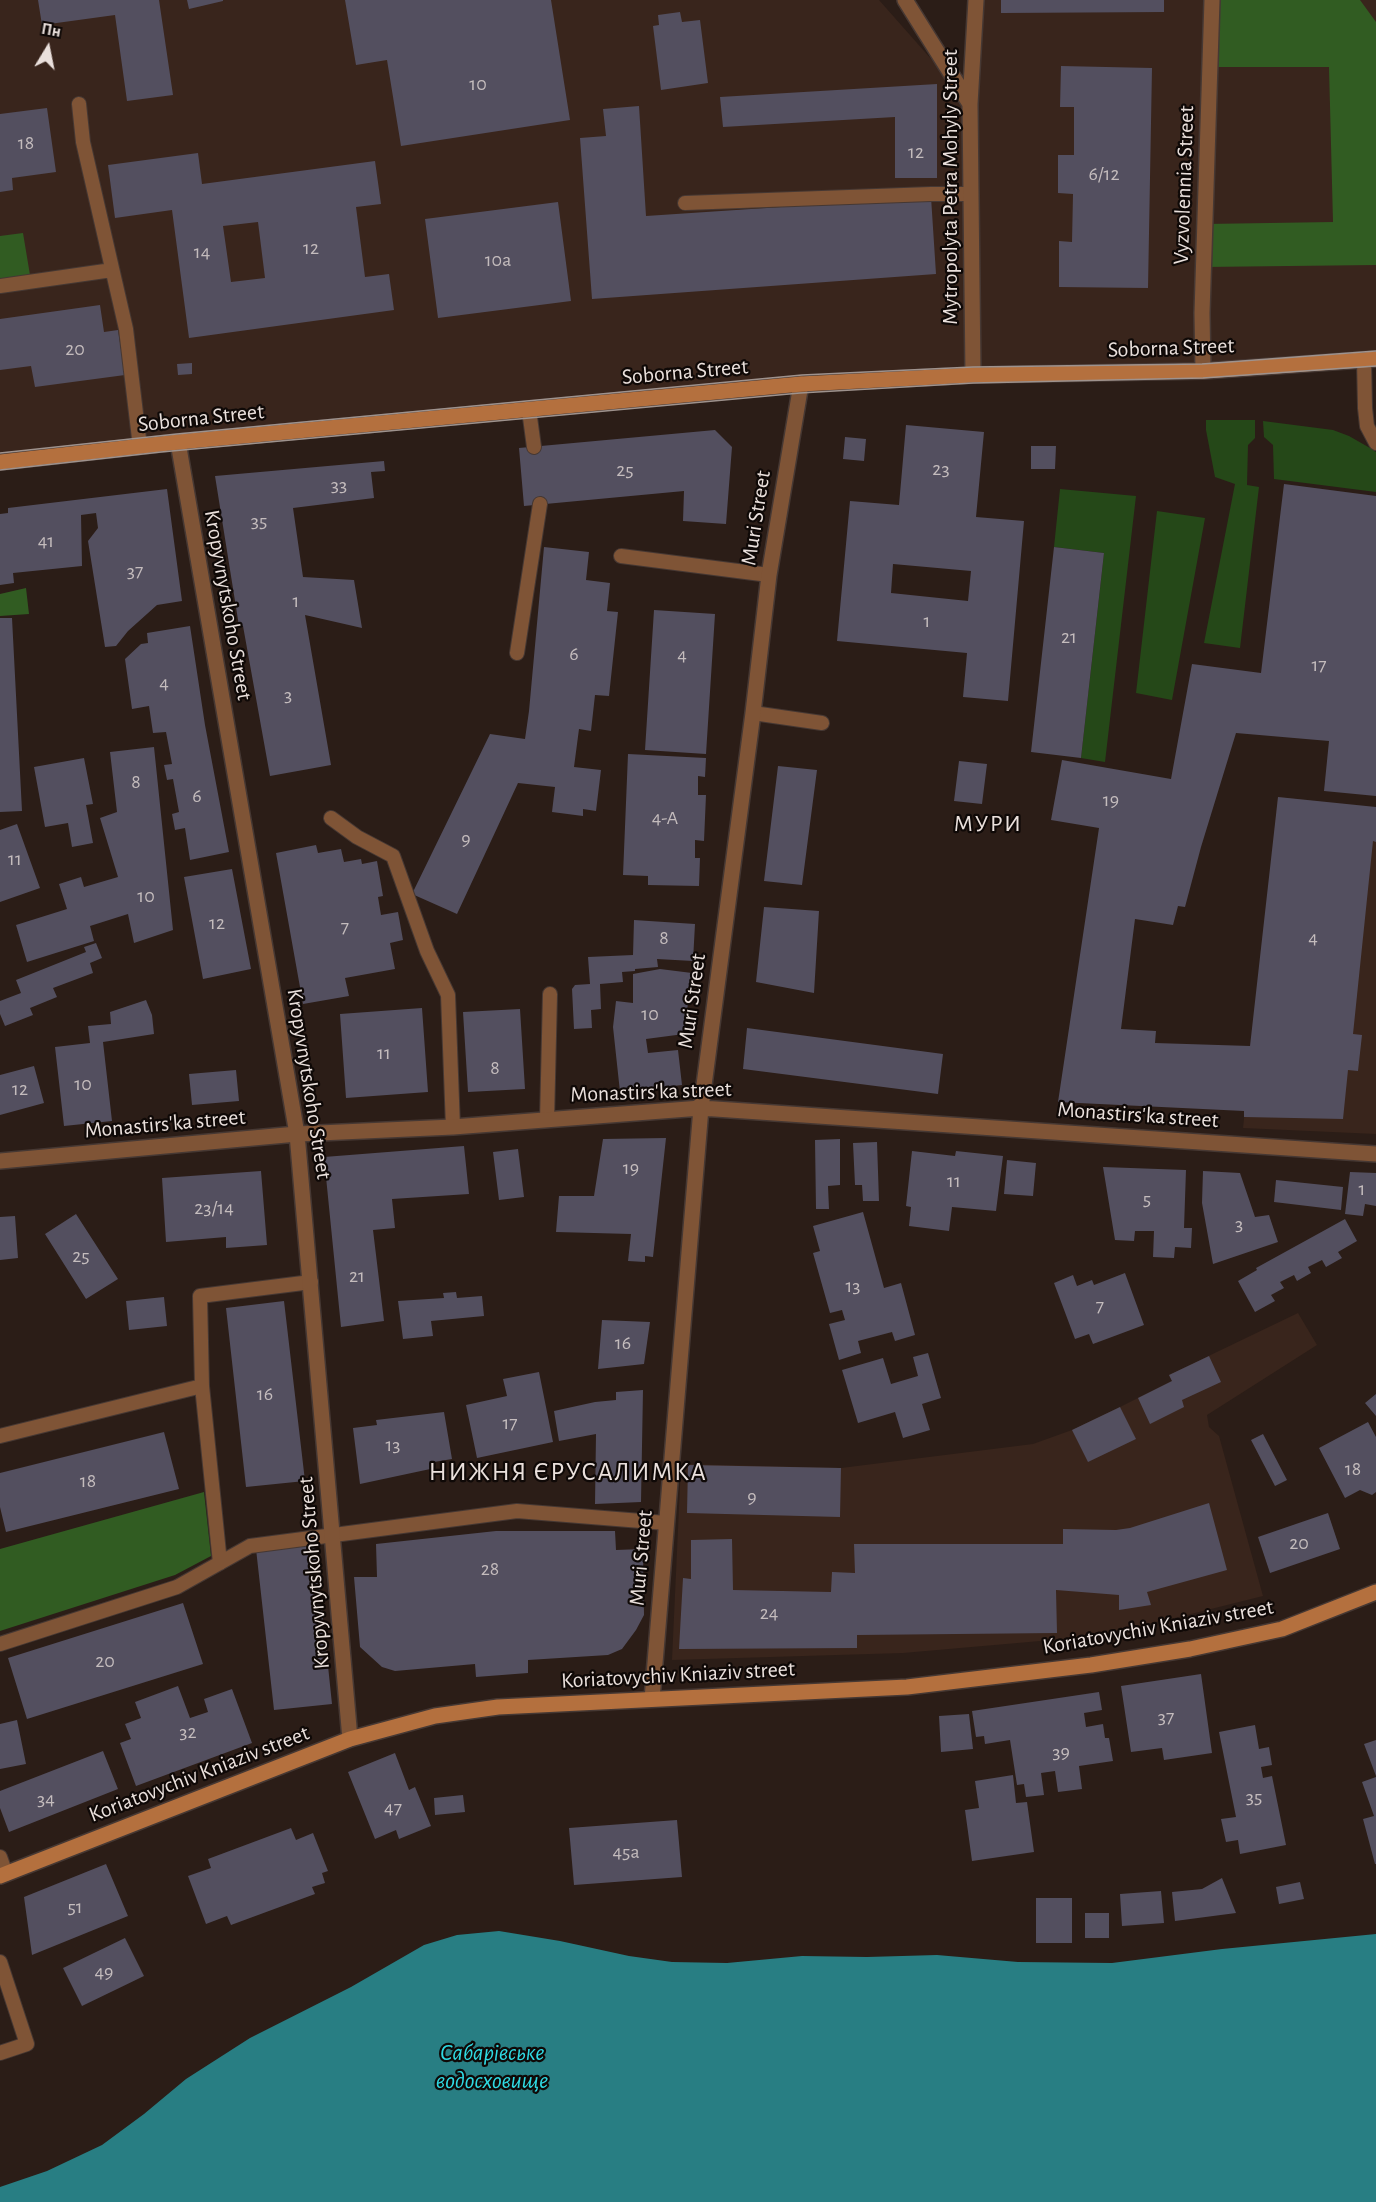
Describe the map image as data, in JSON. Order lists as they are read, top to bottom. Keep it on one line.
{"streets":{"street":["Vyzvolennia Street","Mytropolyta Petra Mohyly Street","Soborna Street","Muri Street","Kropyvnytskoho Street","Monastirs'ka street","Koriatovychiv Kniaziv street"]},"crossings":[["Vyzvolennia Street","Soborna Street"],["Mytropolyta Petra Mohyly Street","Soborna Street"],["Soborna Street","Muri Street"],["Soborna Street","Kropyvnytskoho Street"],["Muri Street","Monastirs'ka street"],["Muri Street","Koriatovychiv Kniaziv street"],["Kropyvnytskoho Street","Monastirs'ka street"],["Kropyvnytskoho Street","Koriatovychiv Kniaziv street"]],"districts":["МУРИ","НИЖНЯ ЄРУСАЛИМКА"],"water":["Сабарівське водосховище"],"house_numbers":["10","18","12","6/12","12","14","10а","20","23","25","33","35","41","37","1","1","21","6","4","17","4","3","8","6","19","4-А","9","11","10","12","7","8","4","10","11","8","10","12","19","11","1","5","23/14","3","25","21","13","7","16","16","17","13","18","18","9","20","28","24","20","37","32","39","35","34","47","45а","51","49"],"north":"top"}
